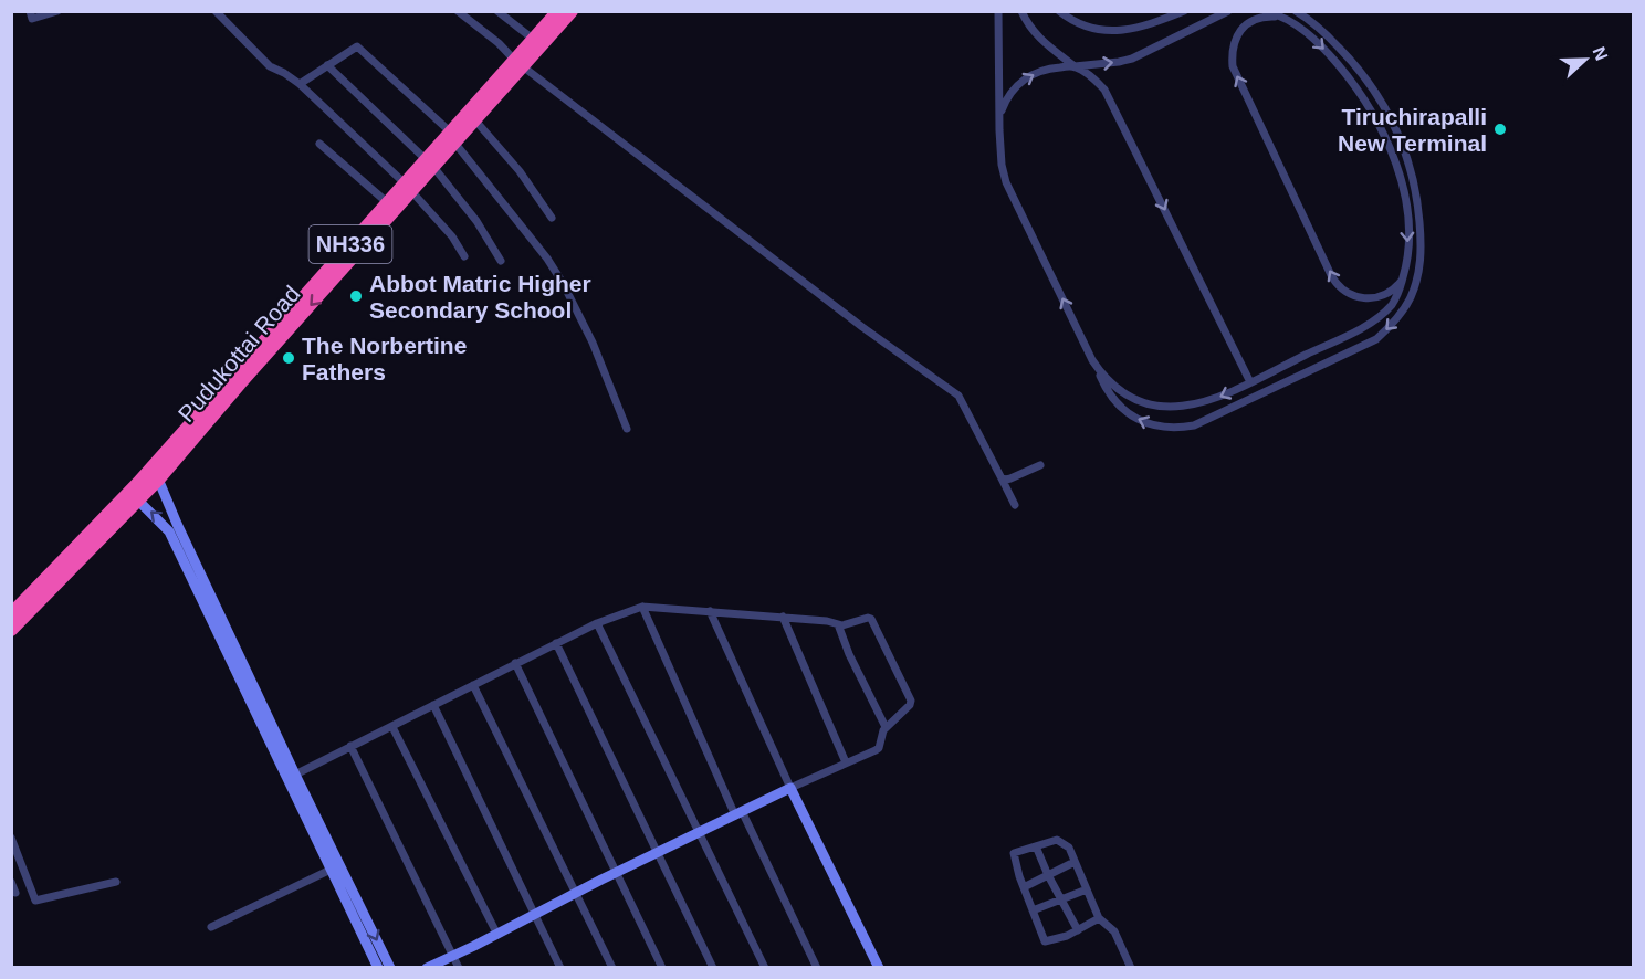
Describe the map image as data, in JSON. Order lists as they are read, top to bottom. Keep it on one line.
{"streets":{"highway":["NH336","Pudukottai Road"]},"places":["Tiruchirapalli New Terminal","Abbot Matric Higher Secondary School","The Norbertine Fathers"],"north":"right"}
